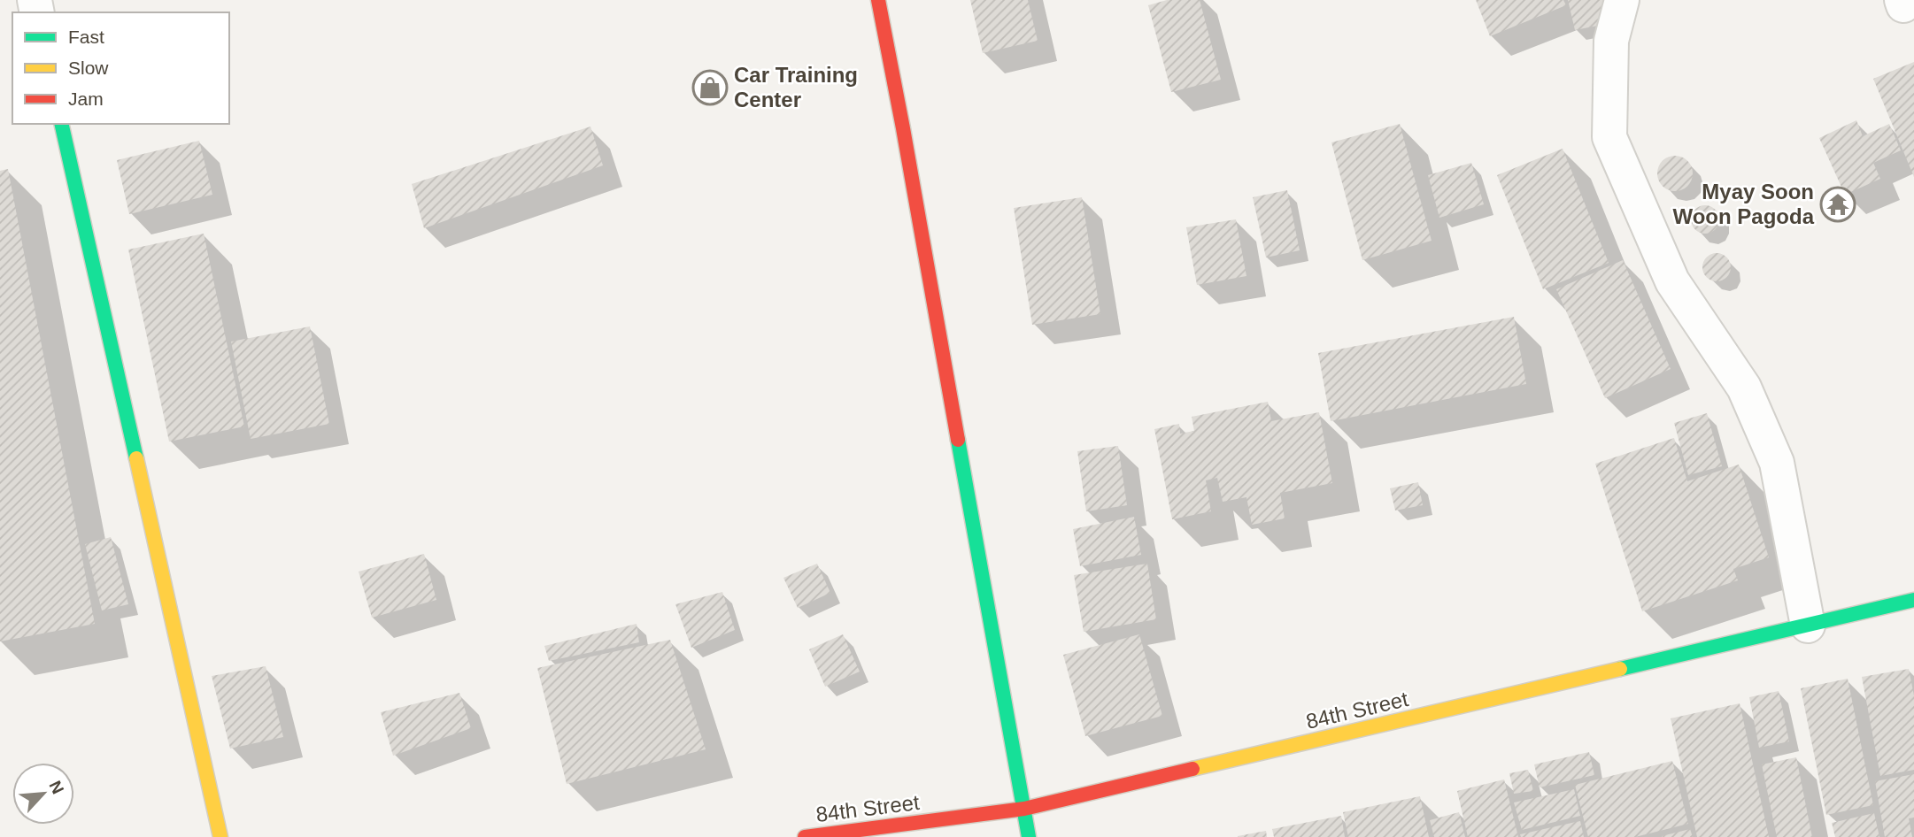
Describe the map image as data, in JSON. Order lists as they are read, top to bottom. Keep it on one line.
{"streets":{"street":["84th Street"]},"places":{"shop":["Car Training Center"],"temple":["Myay Soon Woon Pagoda"]},"legend":["Fast","Slow","Jam"],"north":"top right"}
